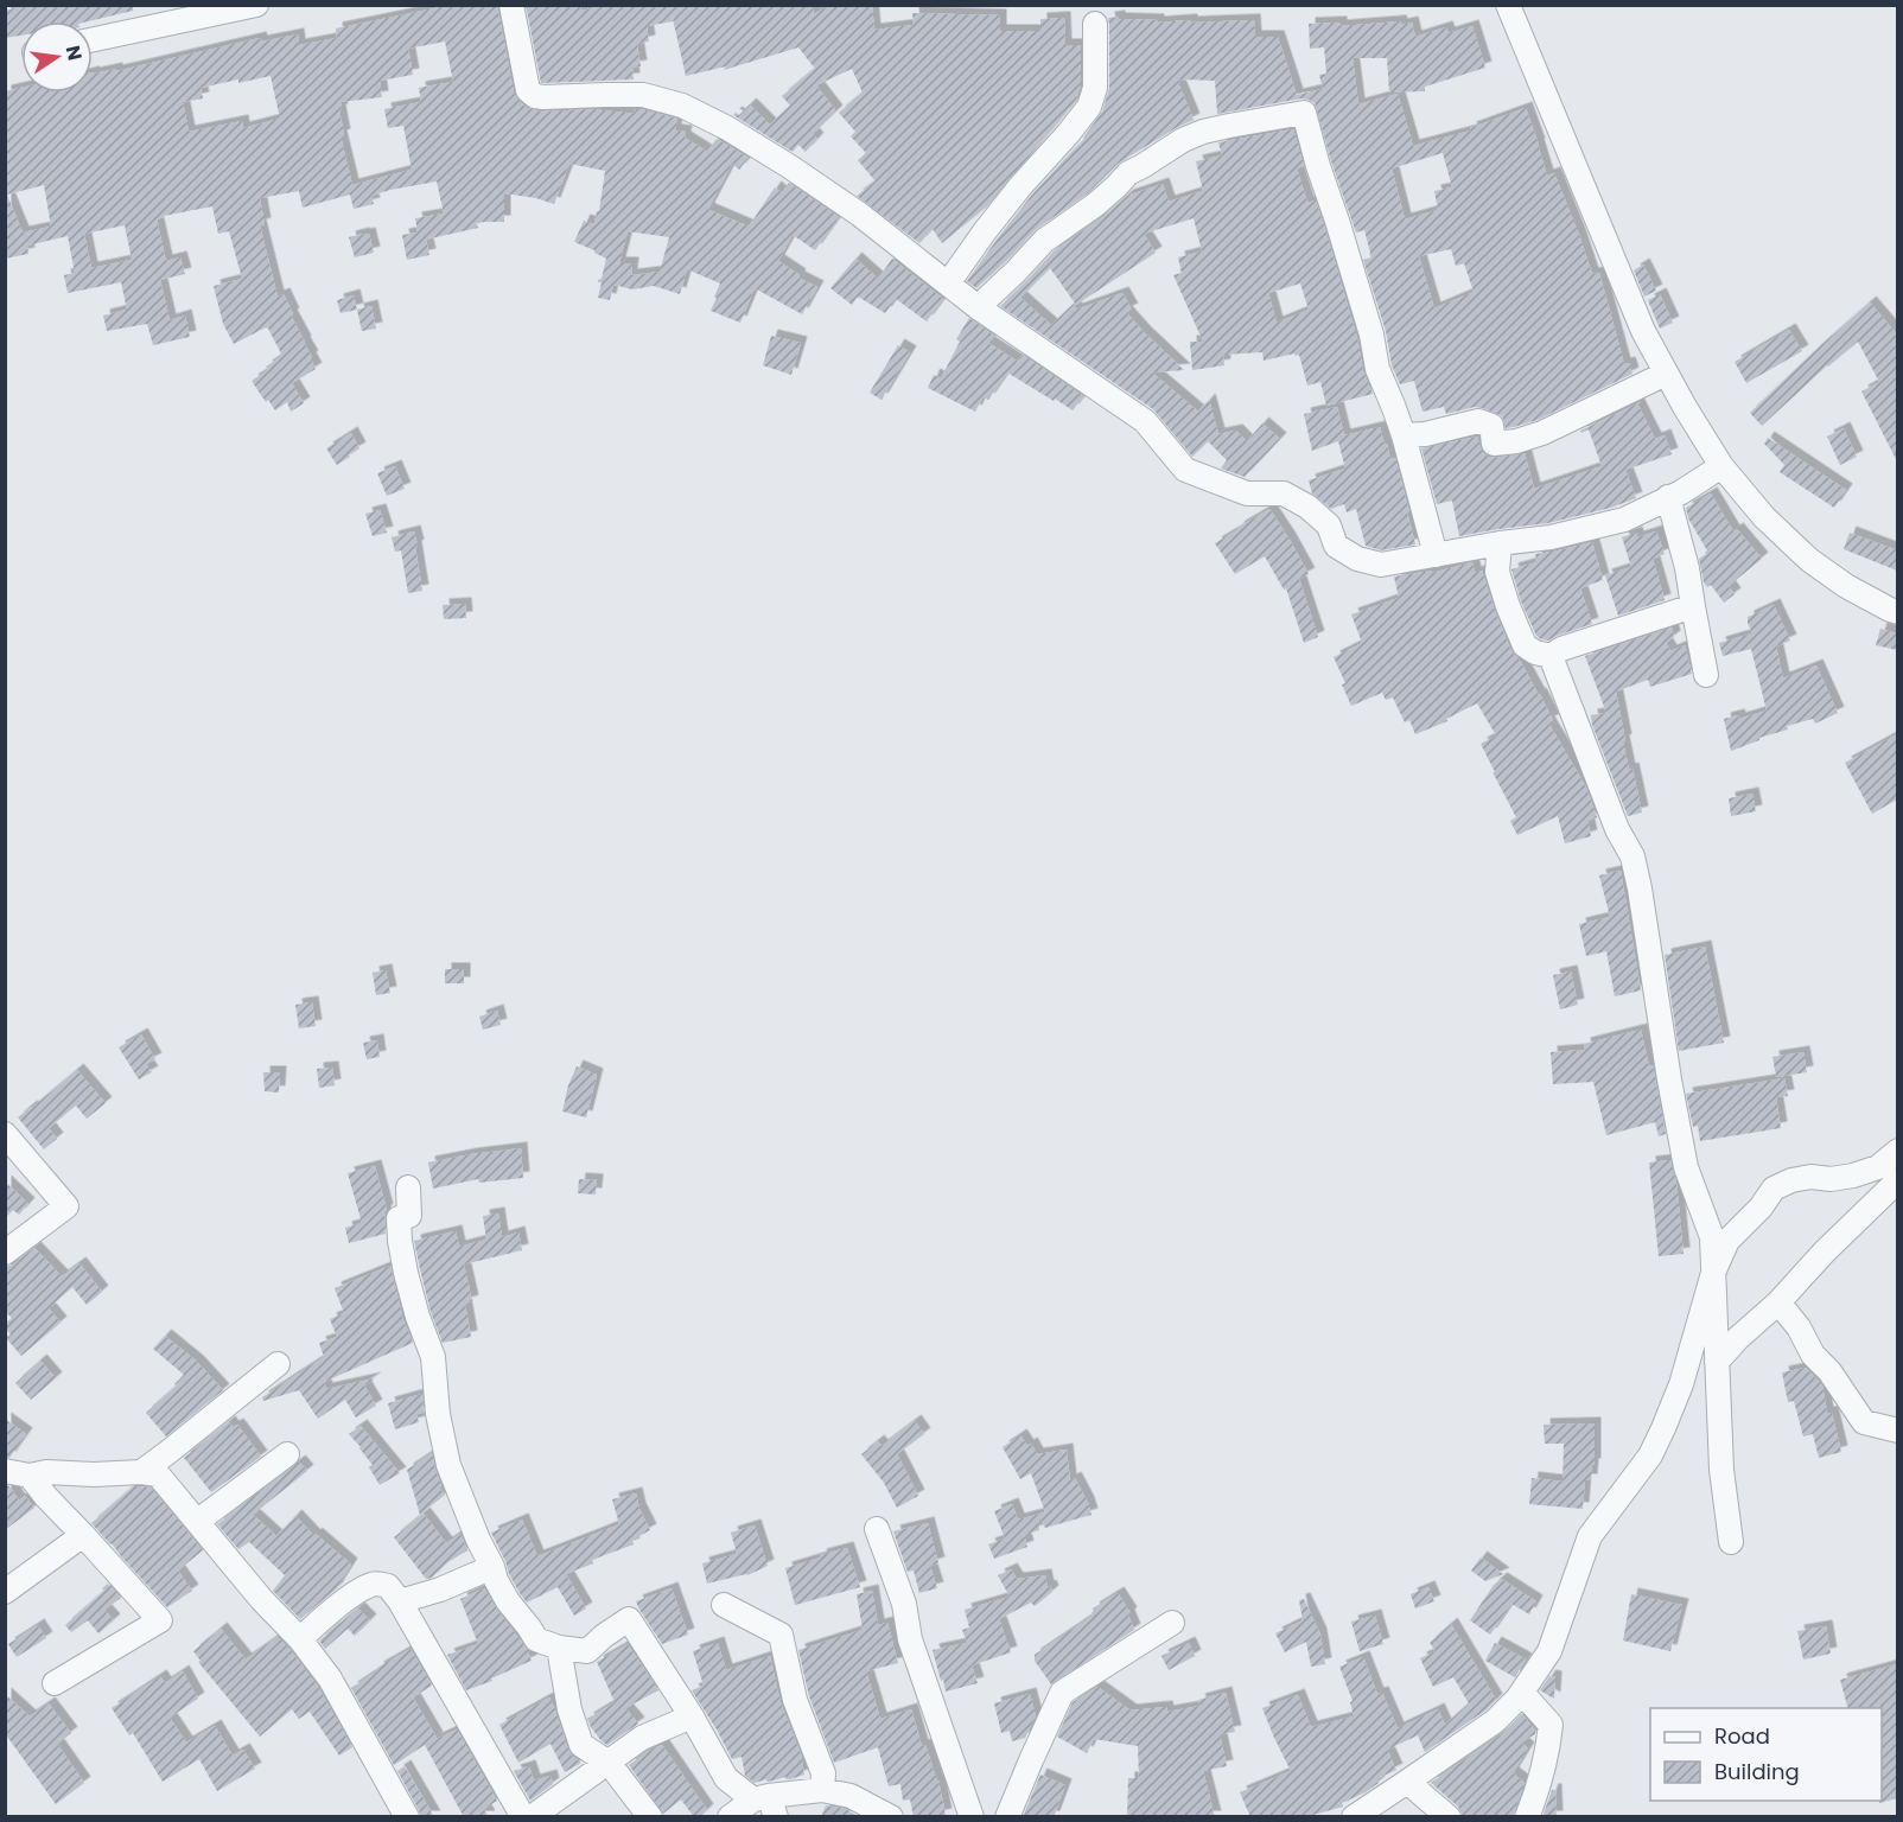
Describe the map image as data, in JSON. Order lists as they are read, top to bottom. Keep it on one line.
{"legend":["Road","Building"],"north":"right"}
